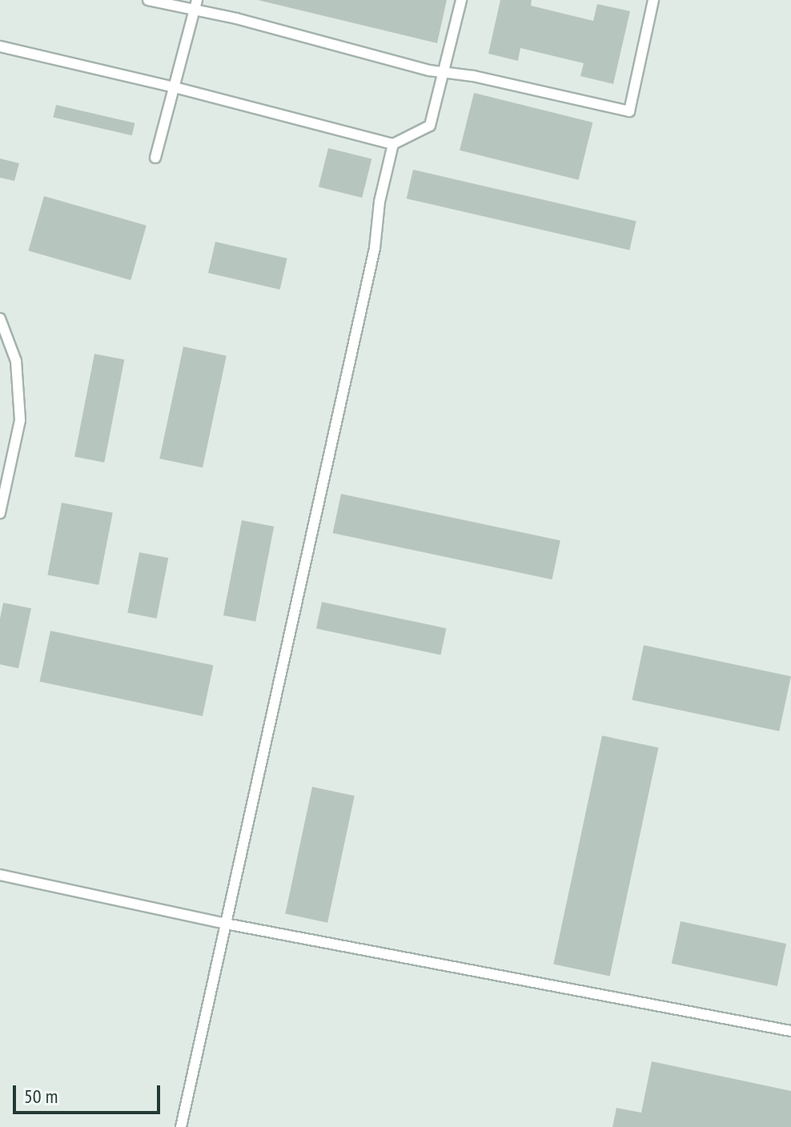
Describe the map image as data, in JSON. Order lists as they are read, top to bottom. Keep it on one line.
{"scale_bar":"50 m"}
